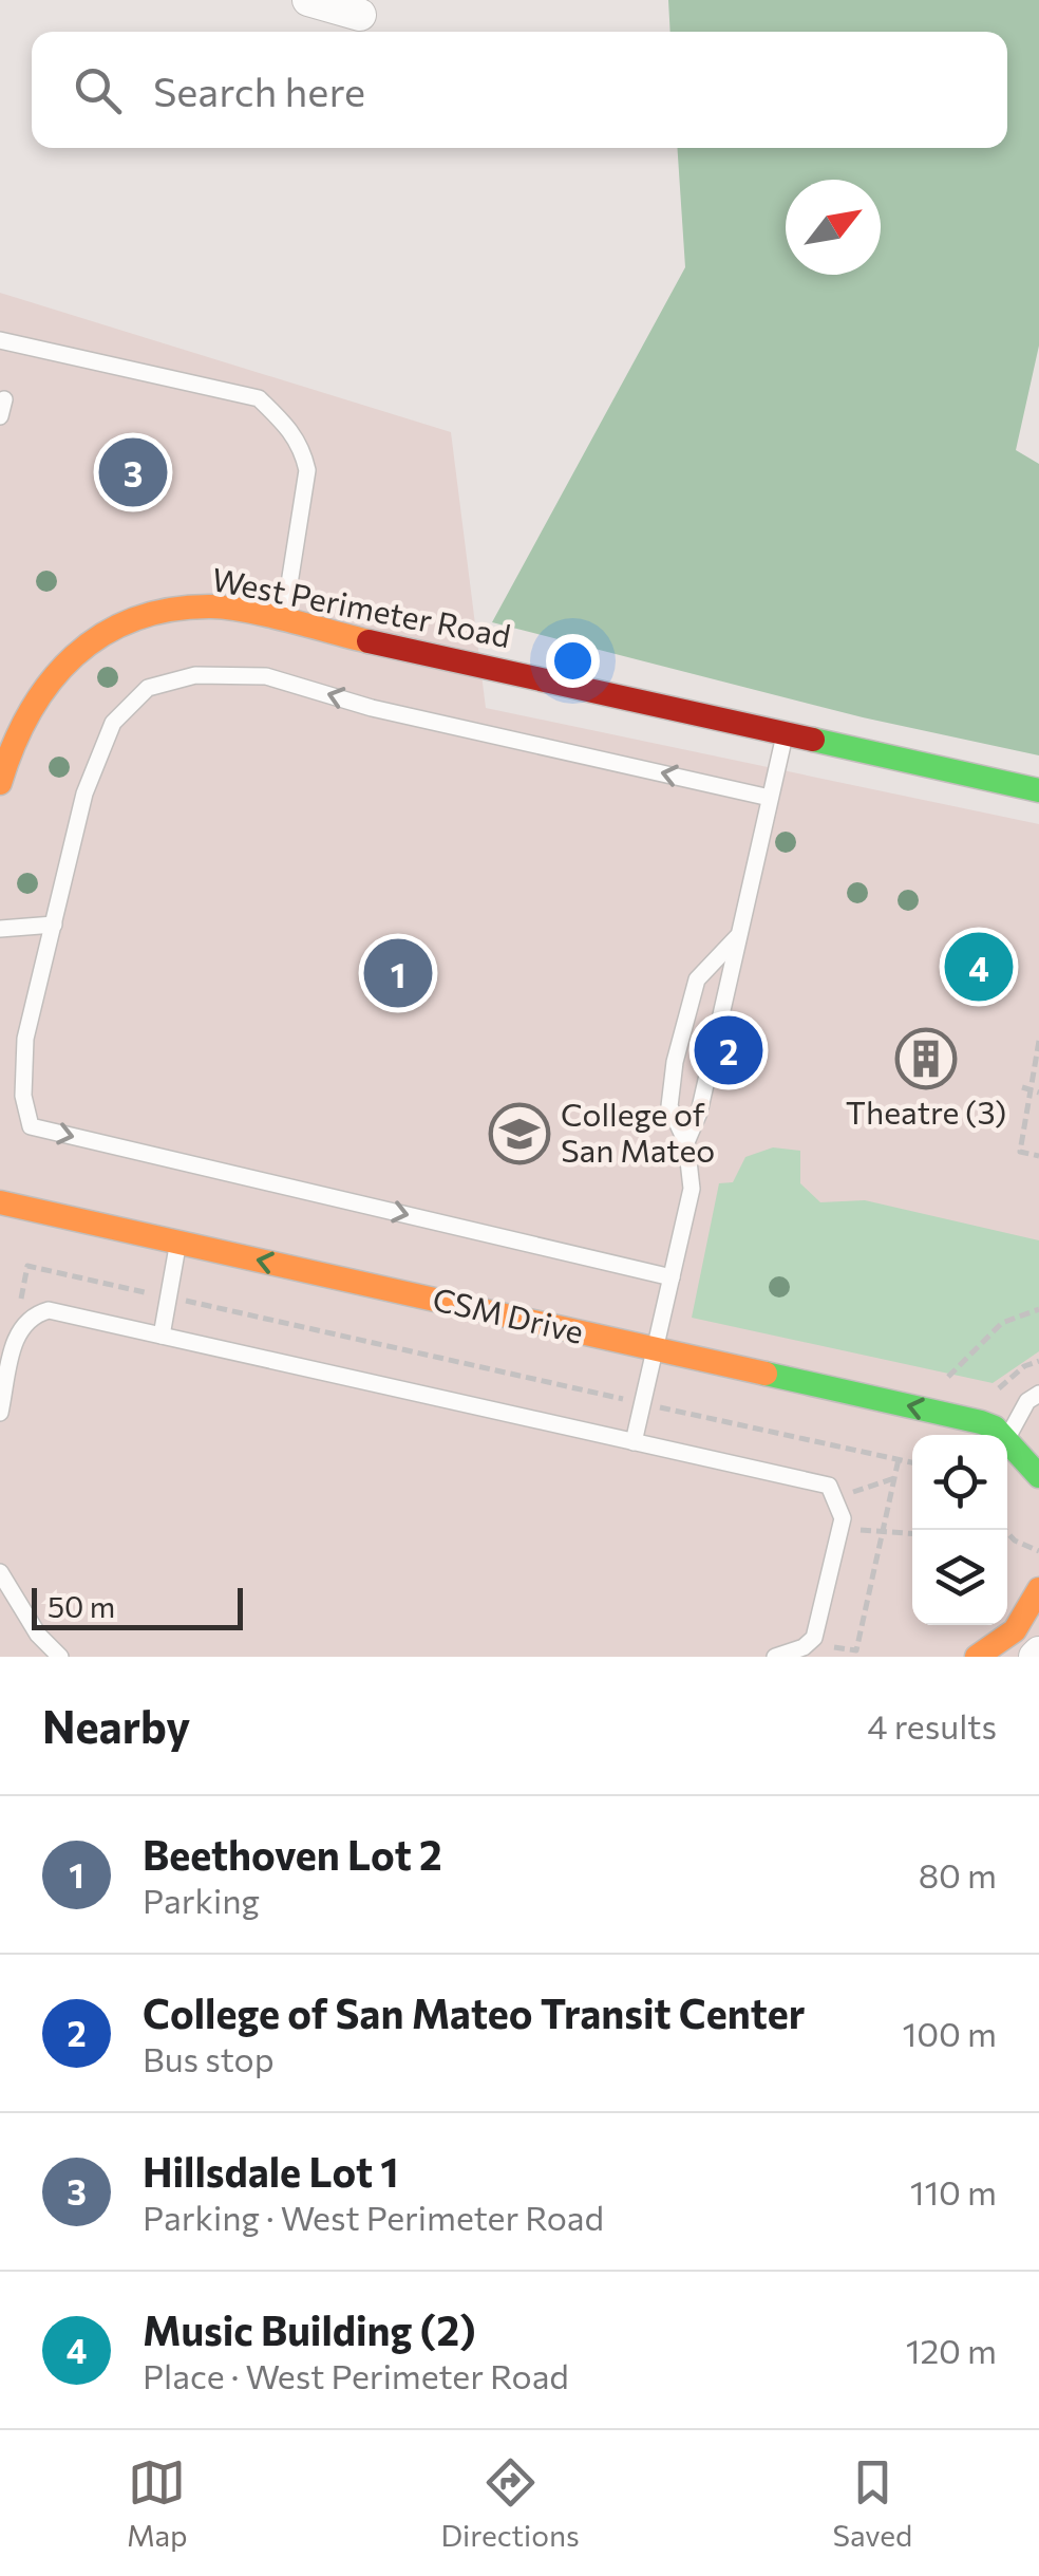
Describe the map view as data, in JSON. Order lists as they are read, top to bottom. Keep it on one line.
{"streets":{"street":["West Perimeter Road","CSM Drive"]},"places":{"building":["Theatre (3)"],"school or university":["College of San Mateo"]},"scale_bar":"50 m","north":"top right","page":{"search":"Search here","pins":["3","4","1","2"],"scale":"50 m","heading":["Nearby","4 results"],"list":[{"mark":"1","name":"Beethoven Lot 2","note":"Parking","value":"80 m"},{"mark":"2","name":"College of San Mateo Transit Center","note":"Bus stop","value":"100 m"},{"mark":"3","name":"Hillsdale Lot 1","note":"Parking · West Perimeter Road","value":"110 m"},{"mark":"4","name":"Music Building (2)","note":"Place · West Perimeter Road","value":"120 m"}],"nav":["Map","Directions","Saved"]}}
